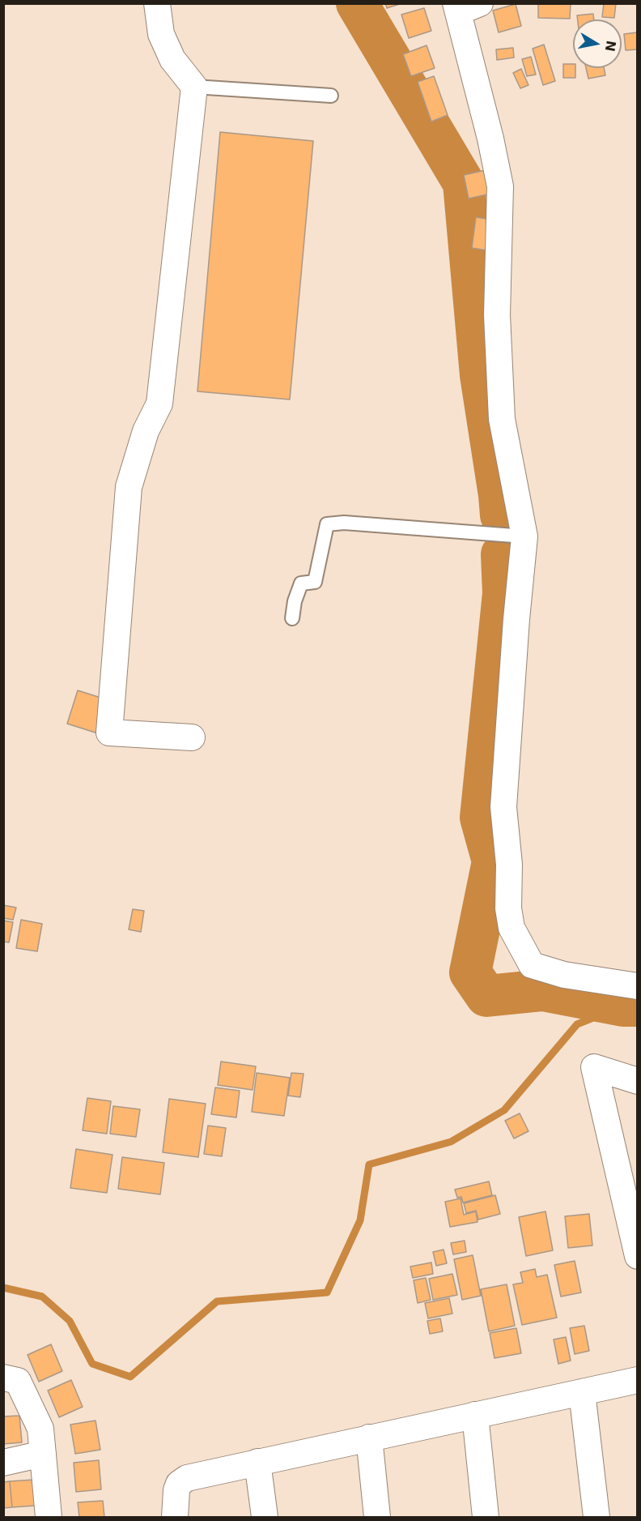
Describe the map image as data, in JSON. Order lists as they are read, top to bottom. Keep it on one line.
{"north":"right"}
